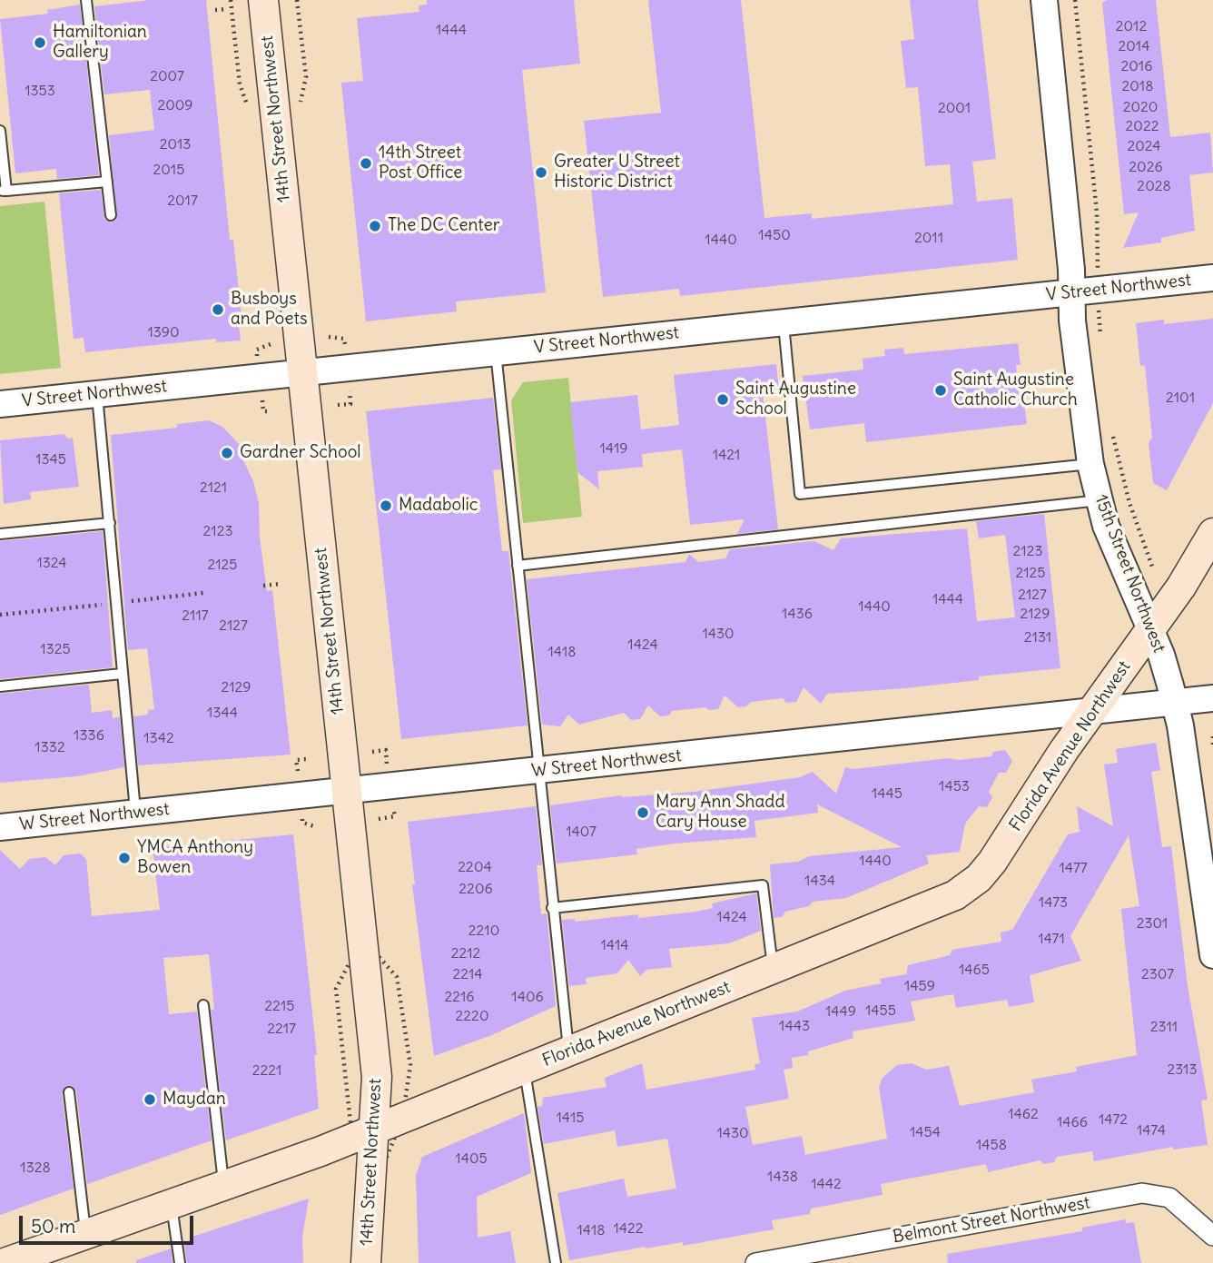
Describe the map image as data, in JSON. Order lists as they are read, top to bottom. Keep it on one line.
{"streets":{"main road":["14th Street Northwest","Florida Avenue Northwest"],"street":["V Street Northwest","15th Street Northwest","W Street Northwest","Belmont Street Northwest"]},"crossings":[["14th Street Northwest","V Street Northwest"],["14th Street Northwest","Florida Avenue Northwest"],["14th Street Northwest","W Street Northwest"],["V Street Northwest","15th Street Northwest"],["15th Street Northwest","Florida Avenue Northwest"],["15th Street Northwest","W Street Northwest"],["Florida Avenue Northwest","W Street Northwest"]],"places":["Hamiltonian Gallery","14th Street Post Office","Greater U Street Historic District","The DC Center","Busboys and Poets","Saint Augustine Catholic Church","Saint Augustine School","Gardner School","Madabolic","Mary Ann Shadd Cary House","YMCA Anthony Bowen","Maydan"],"house_numbers":["2012","1444","2014","2016","2007","2018","1353","2009","2020","2001","2022","2013","2024","2026","2015","2028","2017","1450","2011","1440","1390","2101","1419","1421","1345","2121","2123","2123","1324","2125","2125","2127","1444","1440","1436","2129","2117","2127","1430","2131","1424","1325","1418","2129","1344","1336","1342","1332","1453","1445","1407","1440","2204","1477","1434","2206","1473","1424","2301","2210","1471","1414","2212","1465","2214","2307","1459","2216","1406","2215","1455","1449","2220","1443","2311","2217","2313","2221","1462","1415","1472","1466","1474","1454","1430","1458","1405","1328","1438","1442","1422","1418"],"scale_bar":"50 m"}
